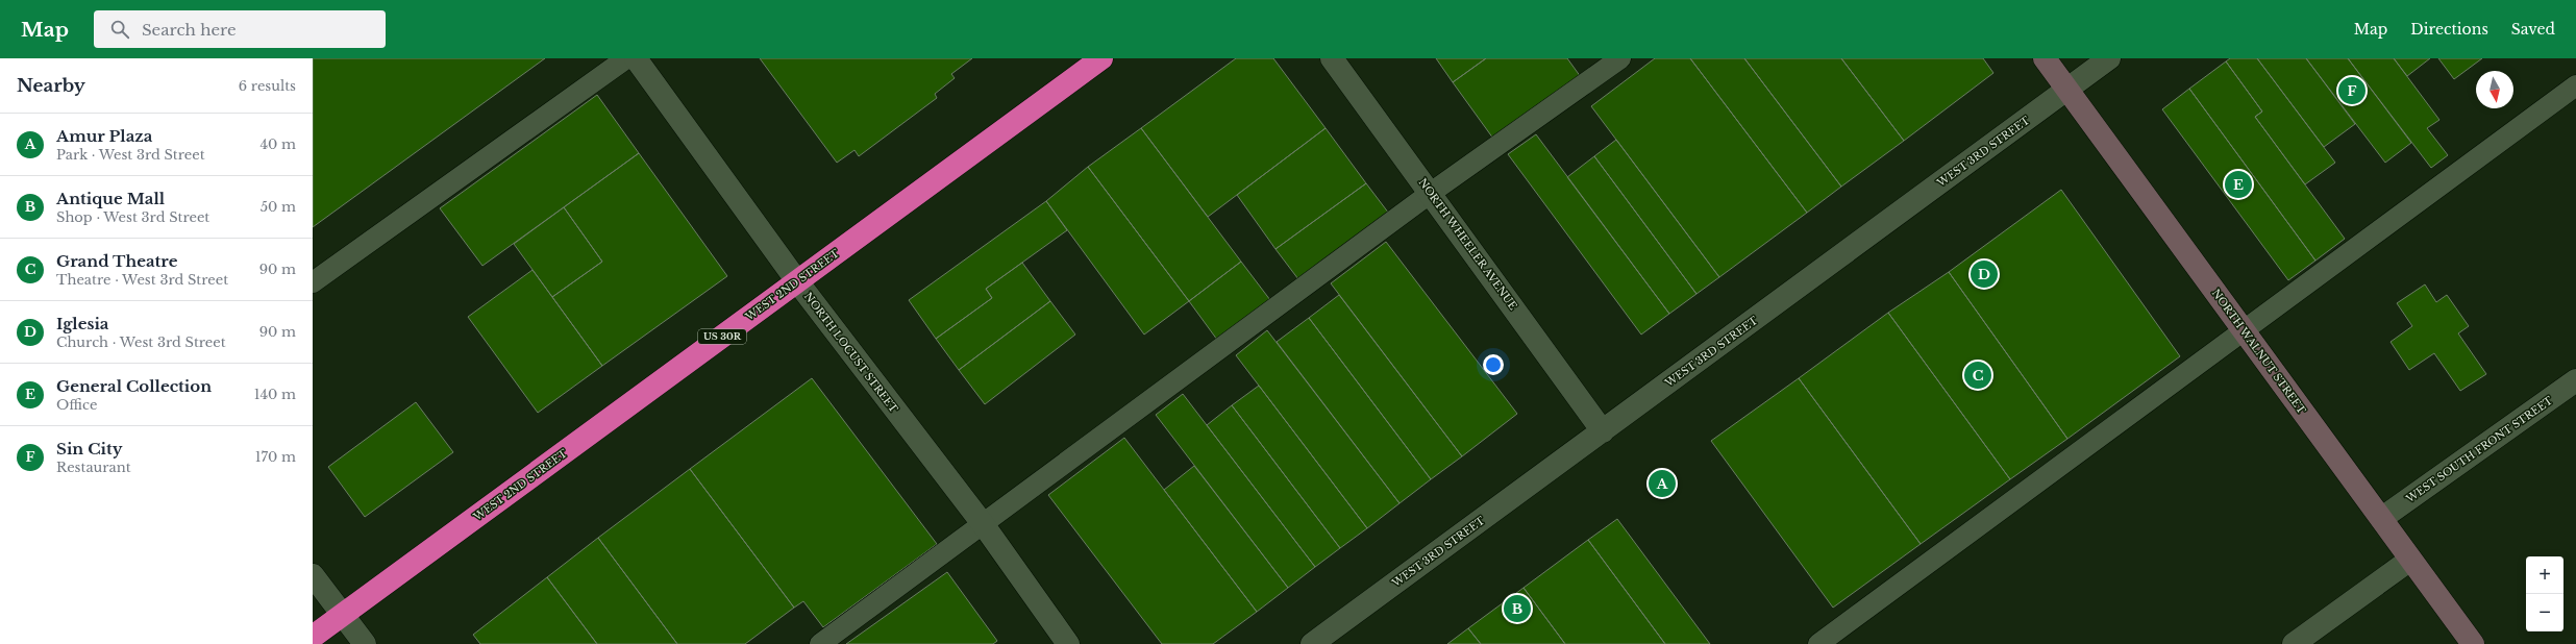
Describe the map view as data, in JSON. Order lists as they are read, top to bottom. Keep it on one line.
{"streets":{"highway":["WEST 2ND STREET","US 30R"],"main road":["NORTH WALNUT STREET"],"street":["WEST 3RD STREET","NORTH WHEELER AVENUE","NORTH LOCUST STREET","WEST SOUTH FRONT STREET"]},"crossings":[["WEST 3RD STREET","NORTH WHEELER AVENUE"],["WEST 3RD STREET","NORTH WALNUT STREET"],["WEST 2ND STREET","US 30R"],["WEST 2ND STREET","NORTH LOCUST STREET"],["NORTH WALNUT STREET","WEST SOUTH FRONT STREET"]],"north":"bottom","page":{"header":"Map","search":"Search here","nav":["Map","Directions","Saved"],"heading":["Nearby","6 results"],"pins":["F","E","D","C","A","B"],"list":[{"mark":"A","name":"Amur Plaza","note":"Park · West 3rd Street","value":"40 m"},{"mark":"B","name":"Antique Mall","note":"Shop · West 3rd Street","value":"50 m"},{"mark":"C","name":"Grand Theatre","note":"Theatre · West 3rd Street","value":"90 m"},{"mark":"D","name":"Iglesia","note":"Church · West 3rd Street","value":"90 m"},{"mark":"E","name":"General Collection","note":"Office","value":"140 m"},{"mark":"F","name":"Sin City","note":"Restaurant","value":"170 m"}],"map_buttons":["+","−"]}}
